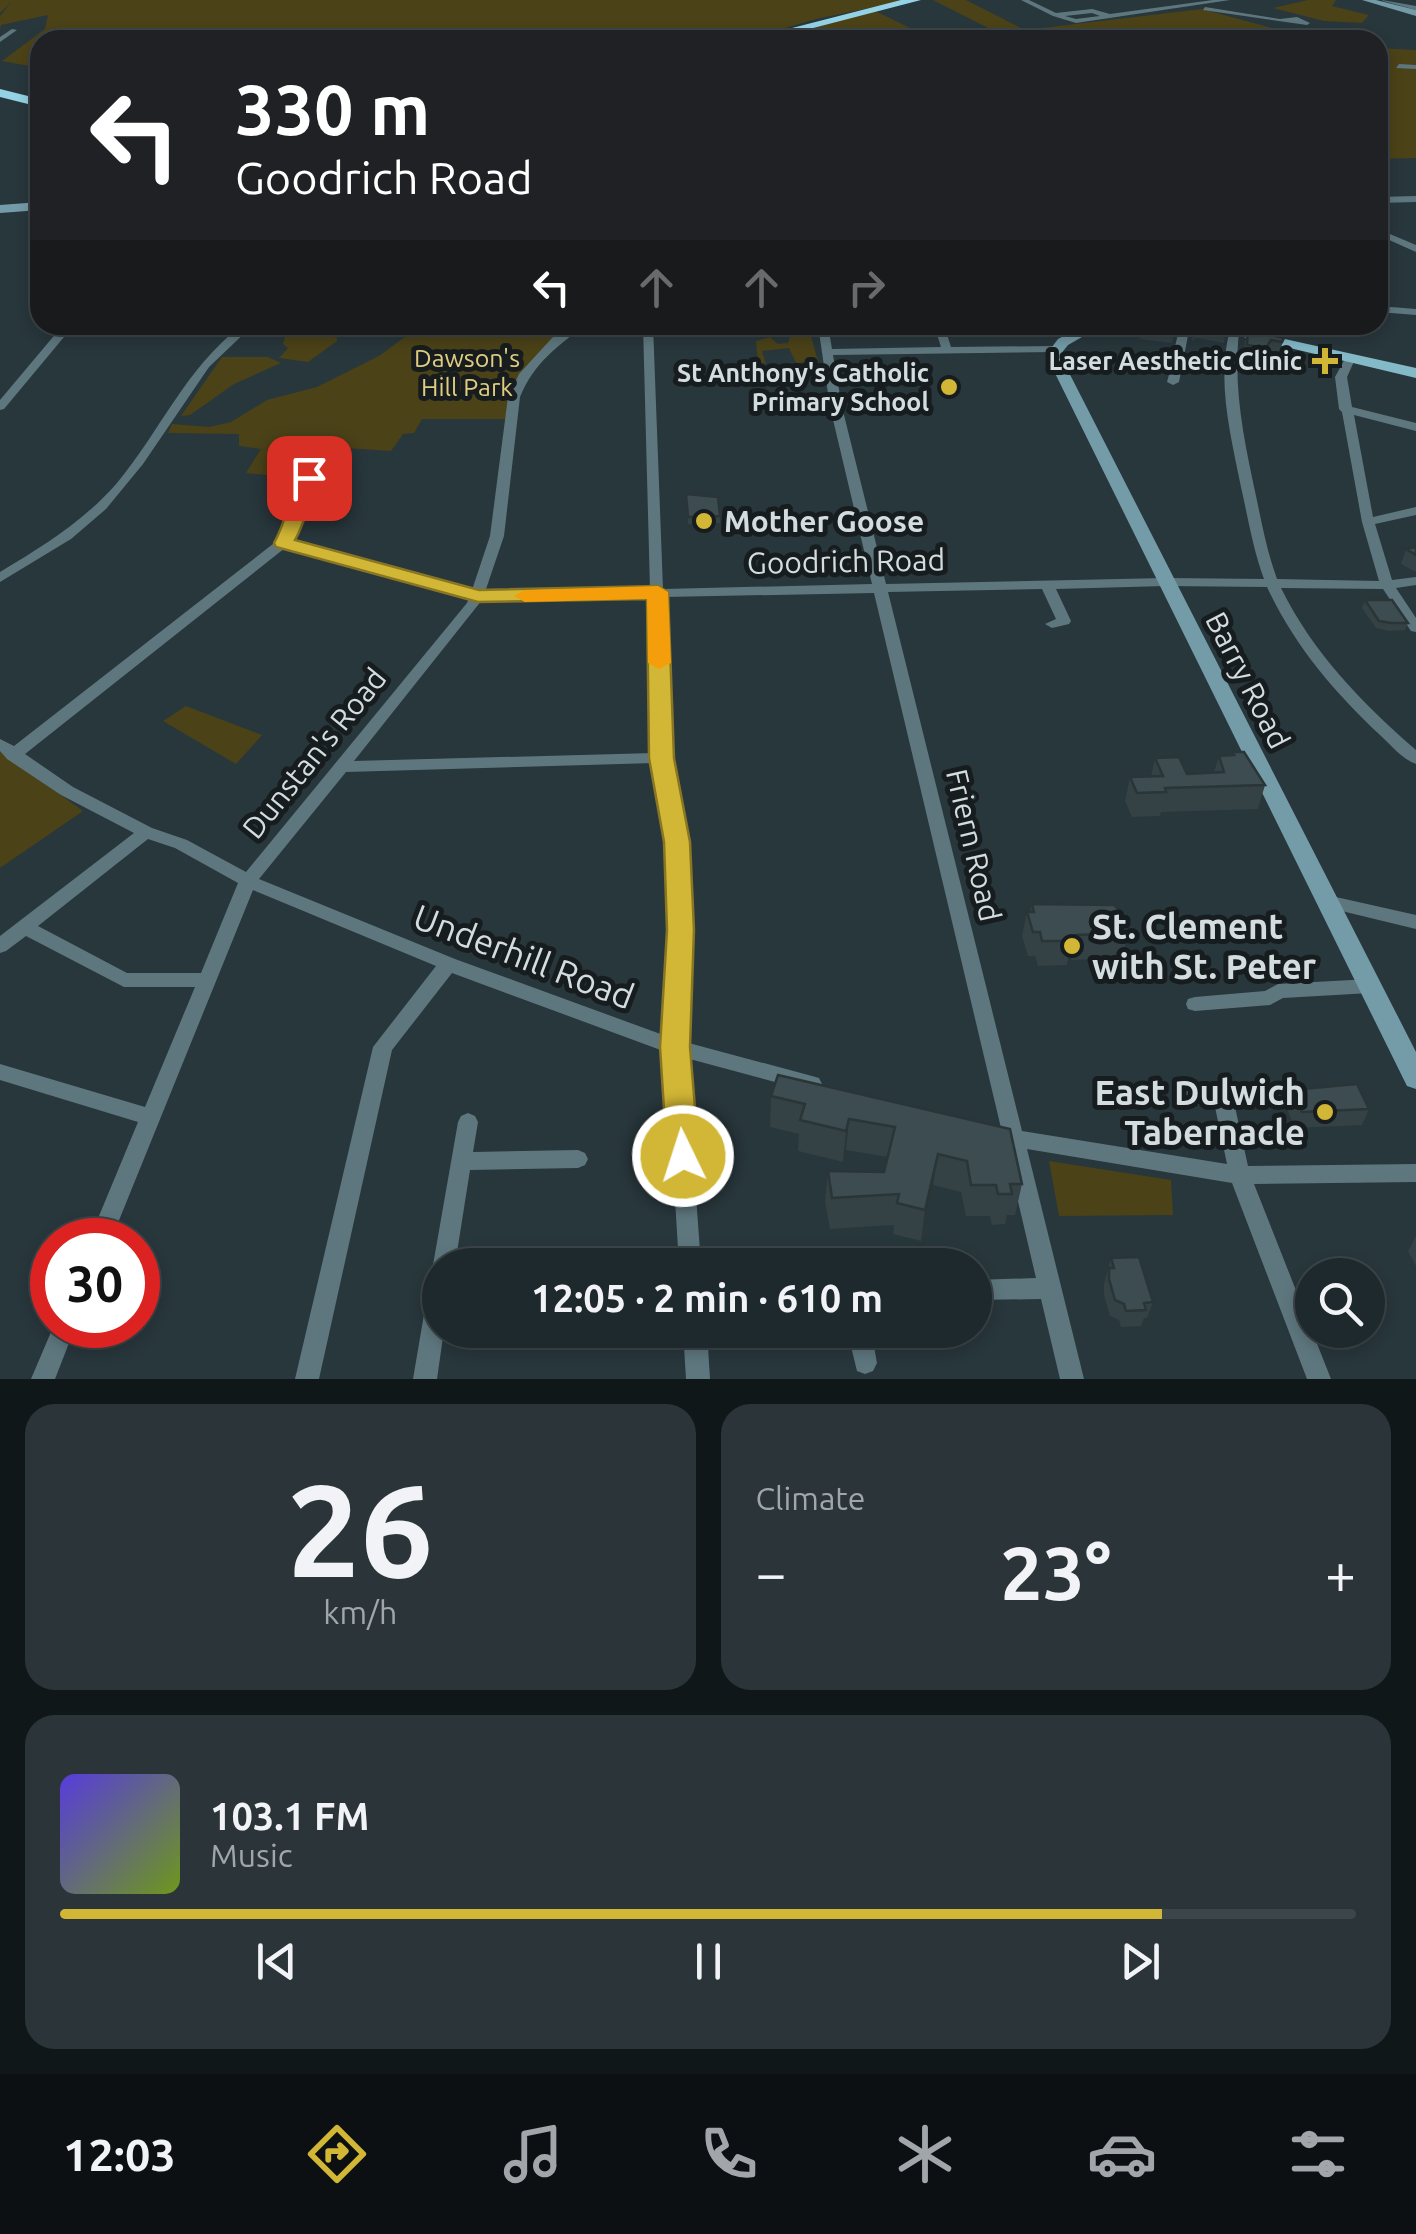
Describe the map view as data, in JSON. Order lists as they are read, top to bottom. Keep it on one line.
{"streets":{"main road":["Barry Road"],"street":["Goodrich Road","Dunstan's Road","Friern Road","Underhill Road"]},"crossings":[["Goodrich Road","Barry Road"],["Goodrich Road","Dunstan's Road"],["Goodrich Road","Friern Road"],["Dunstan's Road","Underhill Road"]],"parks":["Dawson's Hill Park"],"places":{"health":["Laser Aesthetic Clinic"],"other":["St Anthony's Catholic Primary School","Mother Goose","St. Clement with St. Peter","East Dulwich Tabernacle"]},"page":{"turn":["330 m","Goodrich Road"],"limit":"30","trip":"12:05 · 2 min · 610 m","tile":[["26","km/h"],"Climate"],"heat":["−","23°","+"],"song":["103.1 FM","Music"],"tabs":"12:03"}}
